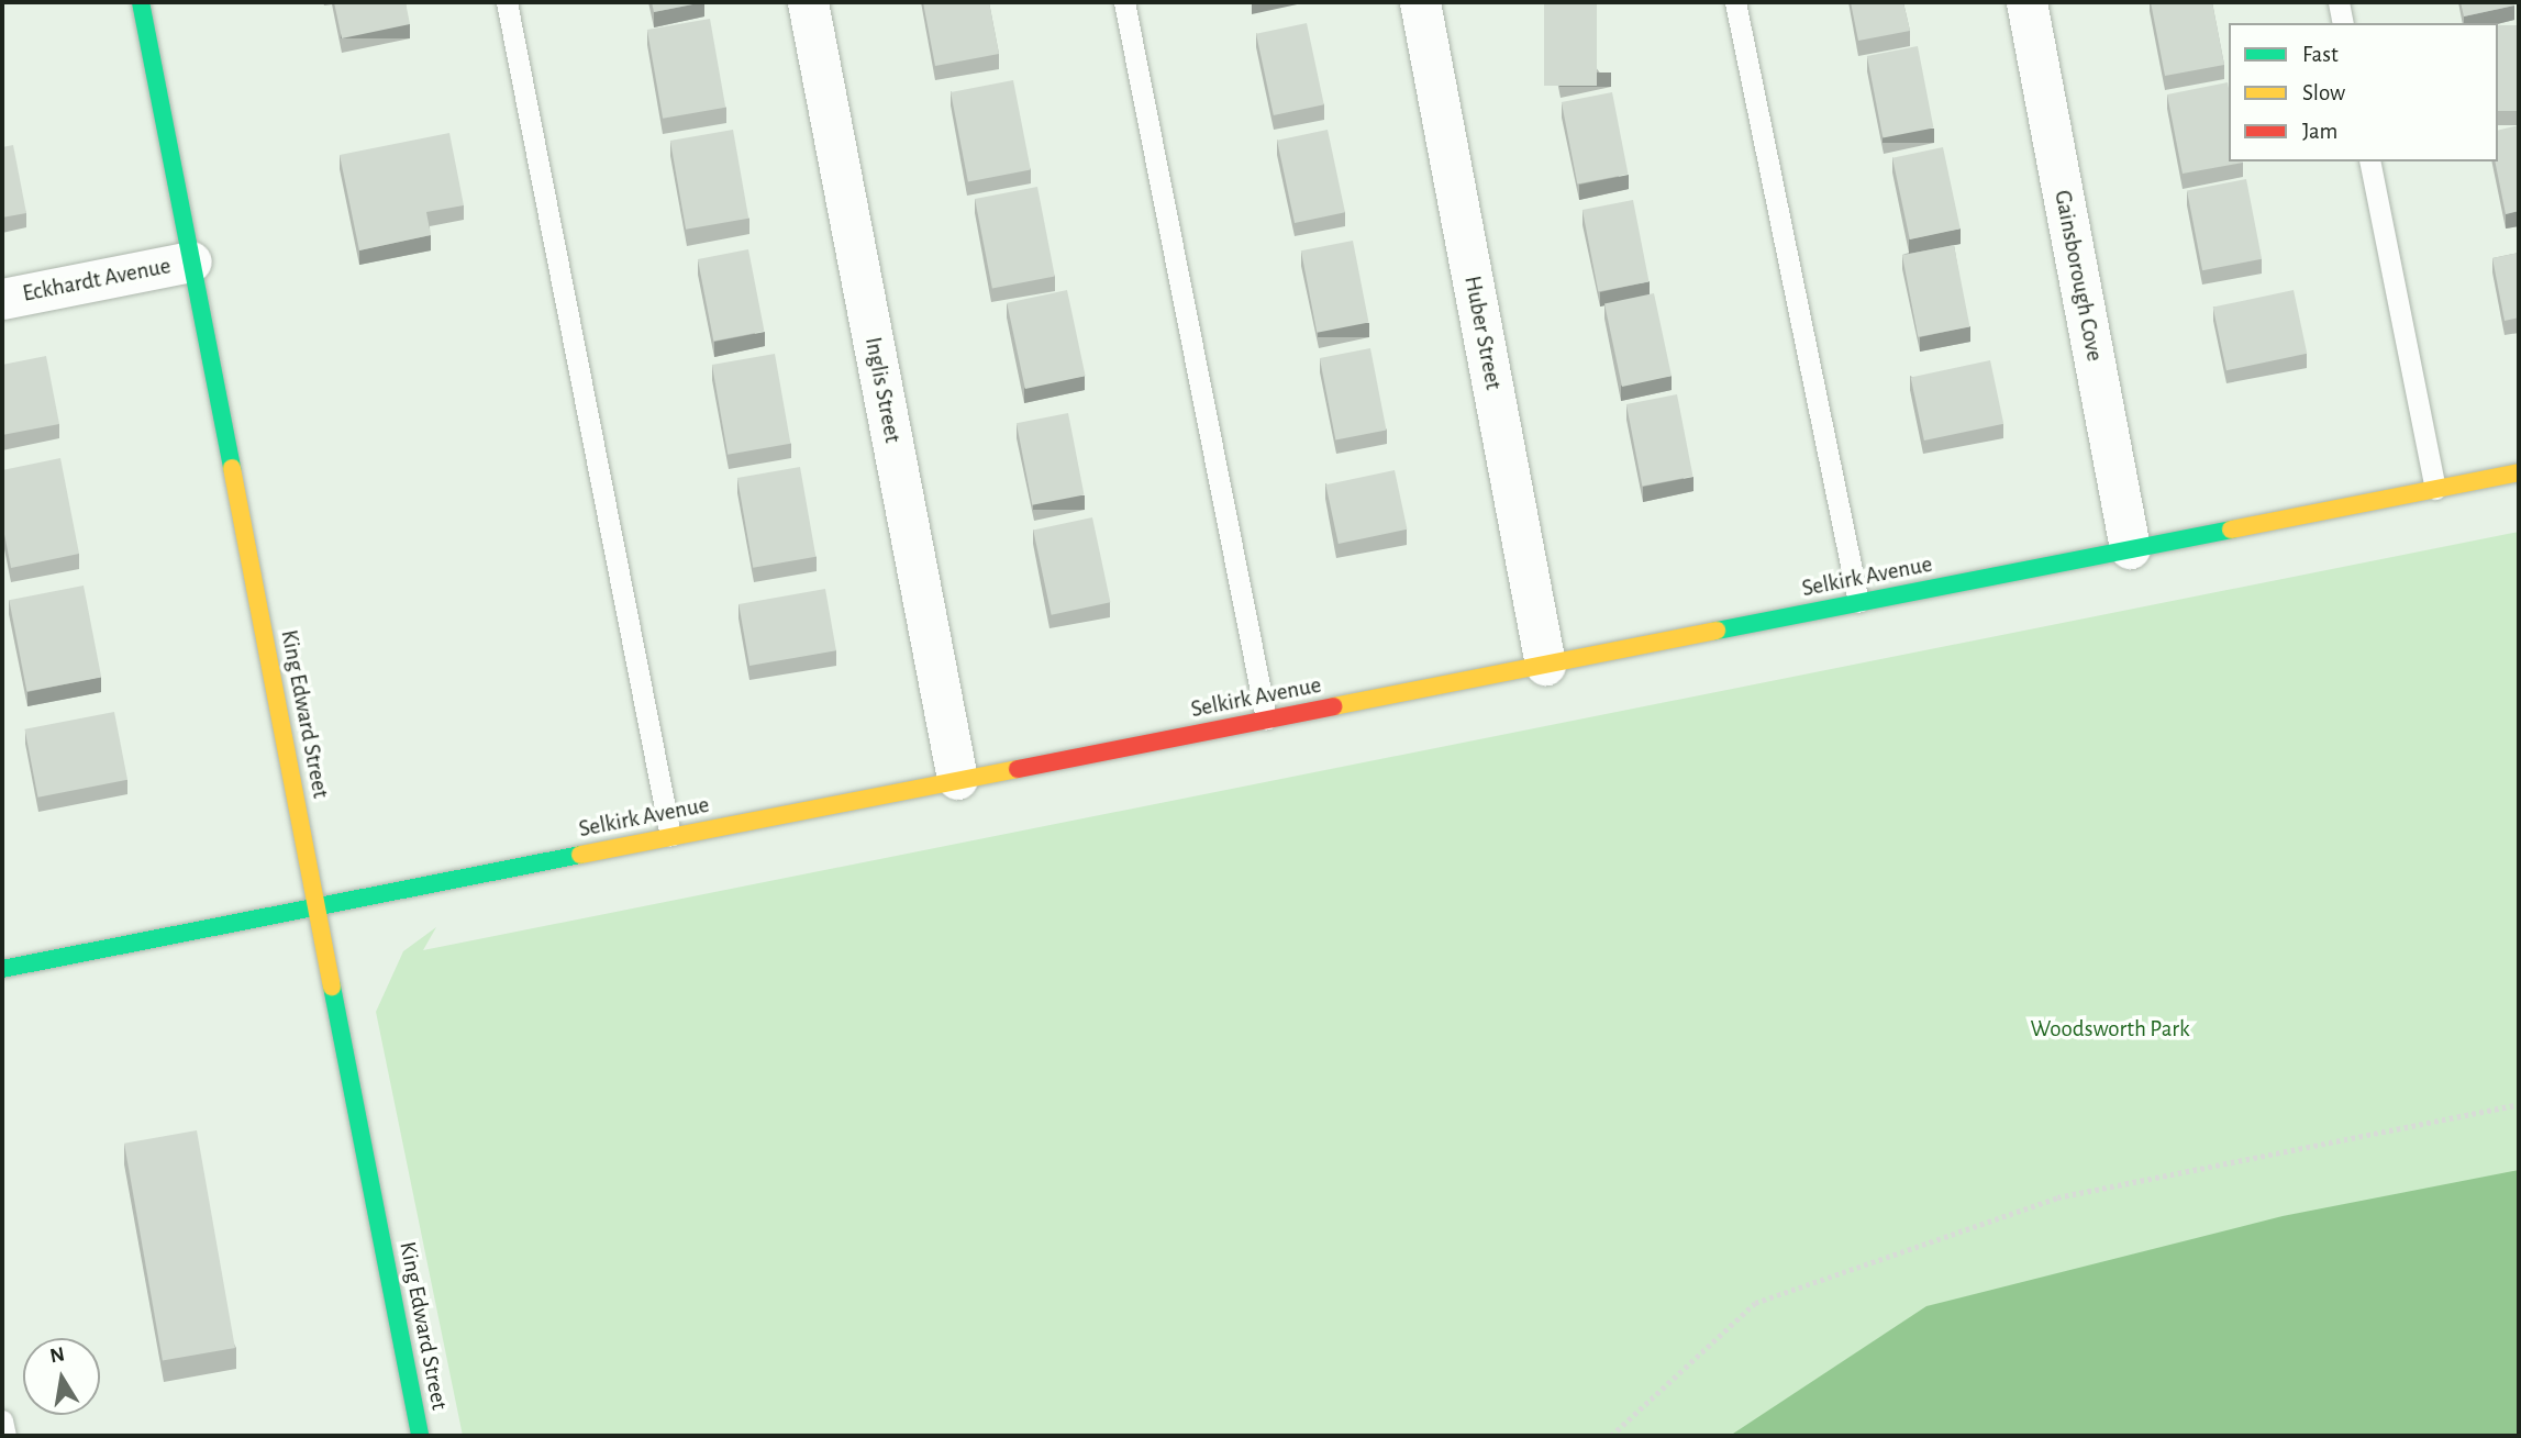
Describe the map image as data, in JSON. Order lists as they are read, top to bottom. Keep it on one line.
{"streets":{"street":["Gainsborough Cove","Eckhardt Avenue","Huber Street","Inglis Street","Selkirk Avenue","King Edward Street"]},"crossings":[["Gainsborough Cove","Selkirk Avenue"],["Eckhardt Avenue","King Edward Street"],["Huber Street","Selkirk Avenue"],["Inglis Street","Selkirk Avenue"],["Selkirk Avenue","King Edward Street"]],"parks":["Woodsworth Park"],"legend":["Fast","Slow","Jam"],"north":"top"}
